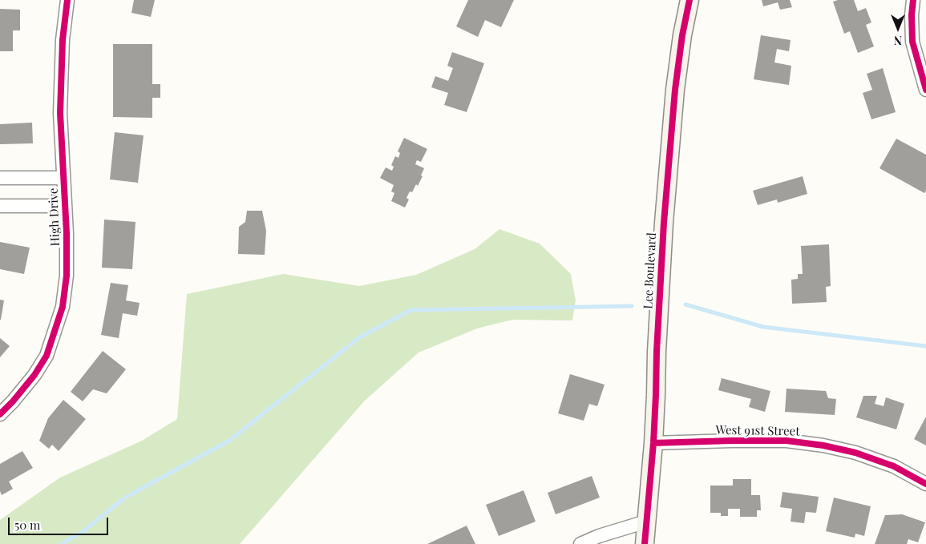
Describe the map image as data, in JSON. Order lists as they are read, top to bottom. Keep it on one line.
{"streets":{"street":["High Drive","Lee Boulevard","West 91st Street"]},"crossings":[["Lee Boulevard","West 91st Street"]],"scale_bar":"50 m","north":"bottom"}
